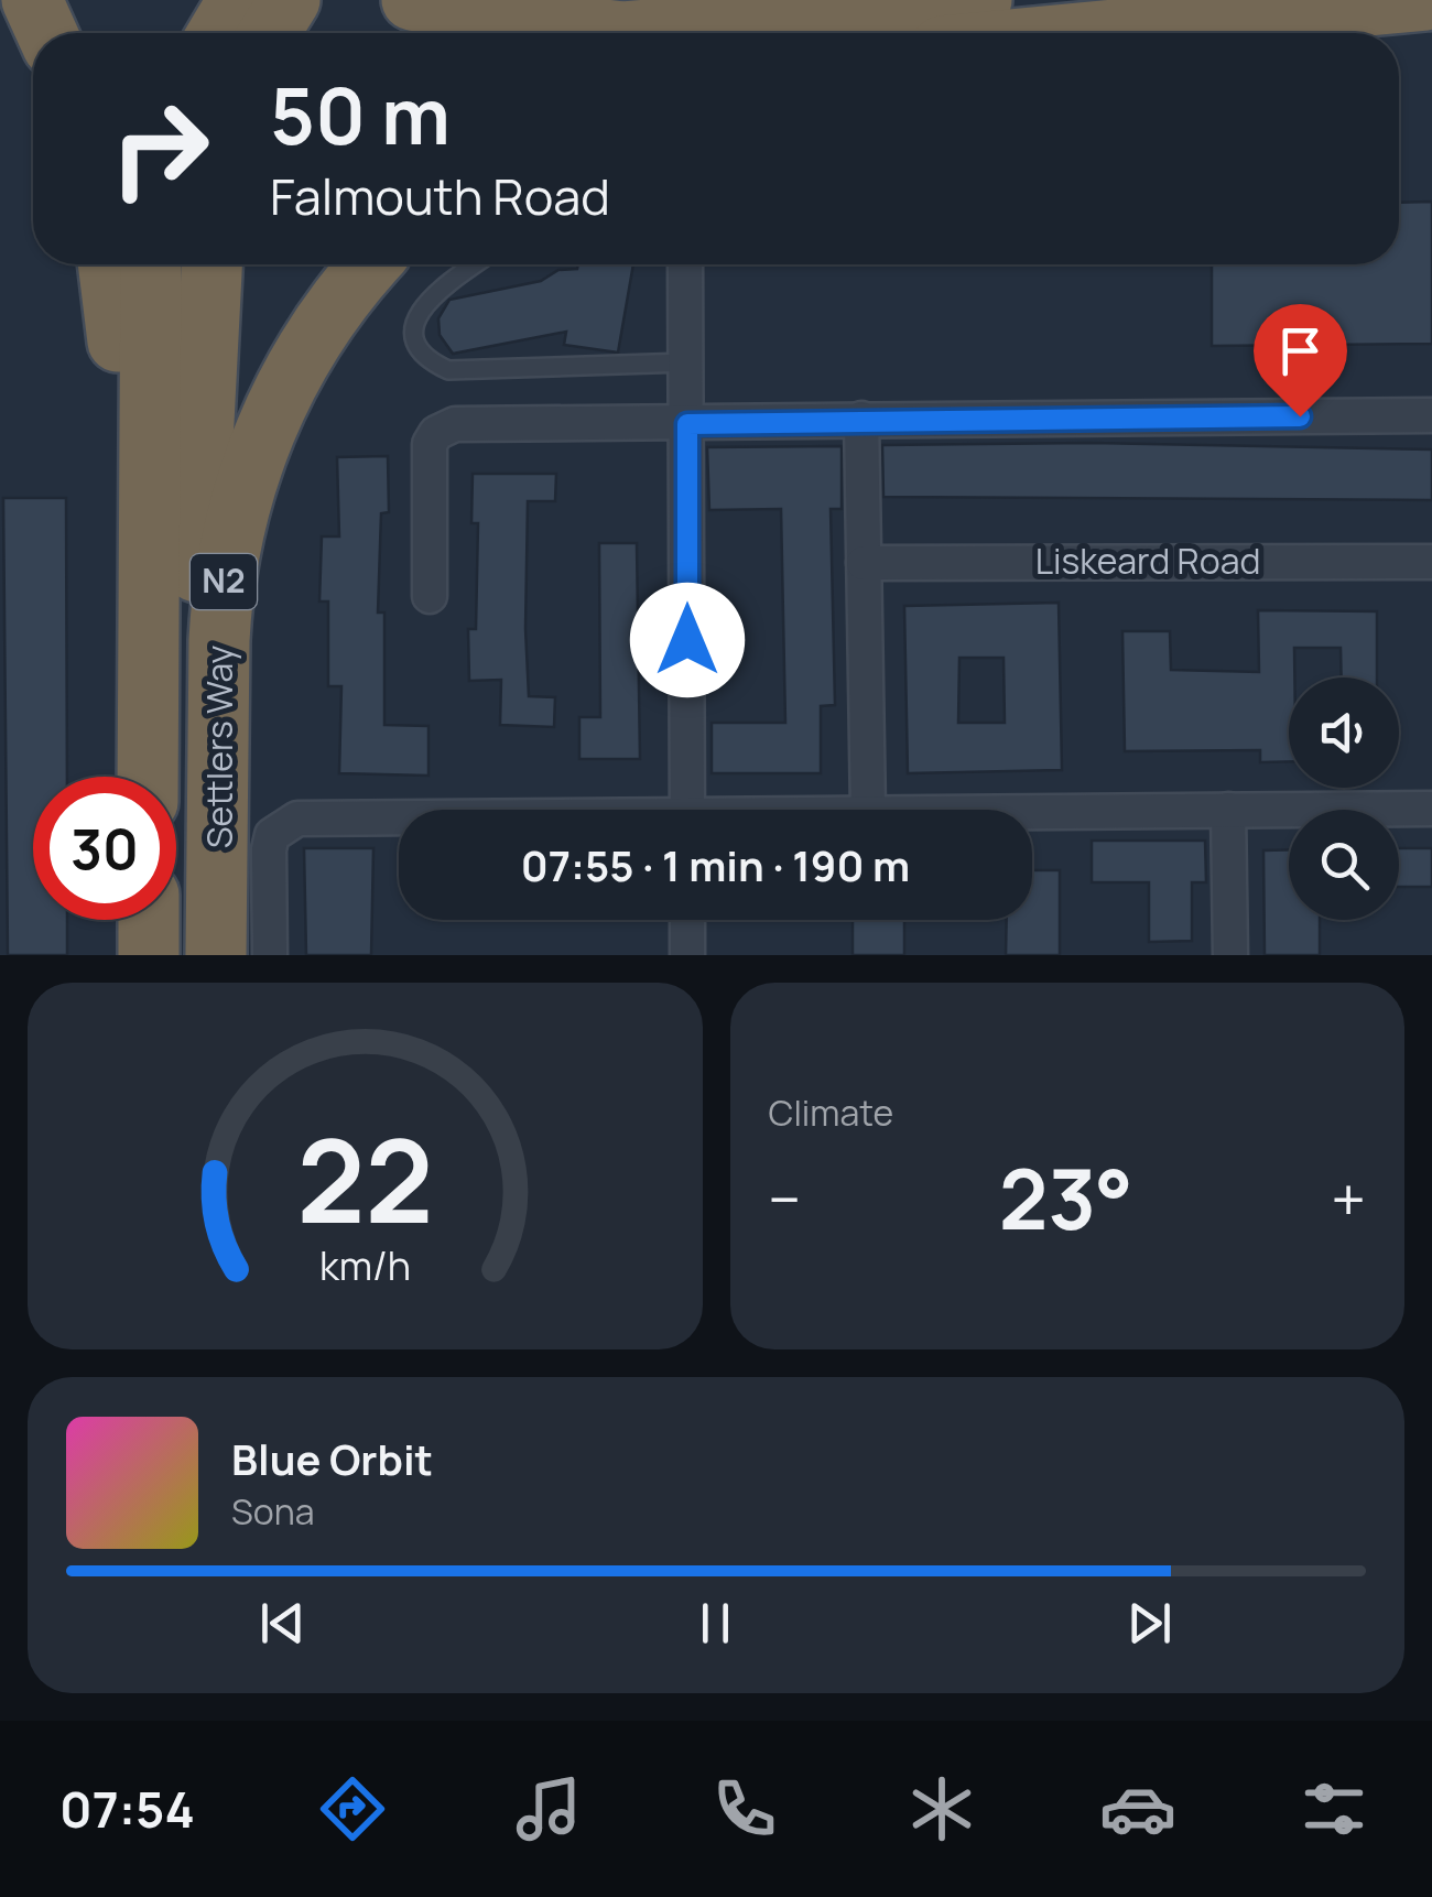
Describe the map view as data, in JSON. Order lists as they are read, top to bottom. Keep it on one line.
{"streets":{"highway":["N2","Settlers Way"],"street":["Liskeard Road"]},"page":{"turn":["50 m","Falmouth Road"],"limit":"30","trip":"07:55 · 1 min · 190 m","tile":"Climate","heat":["−","23°","+"],"song":["Blue Orbit","Sona"],"tabs":"07:54","gauge":["22","km/h"]}}
